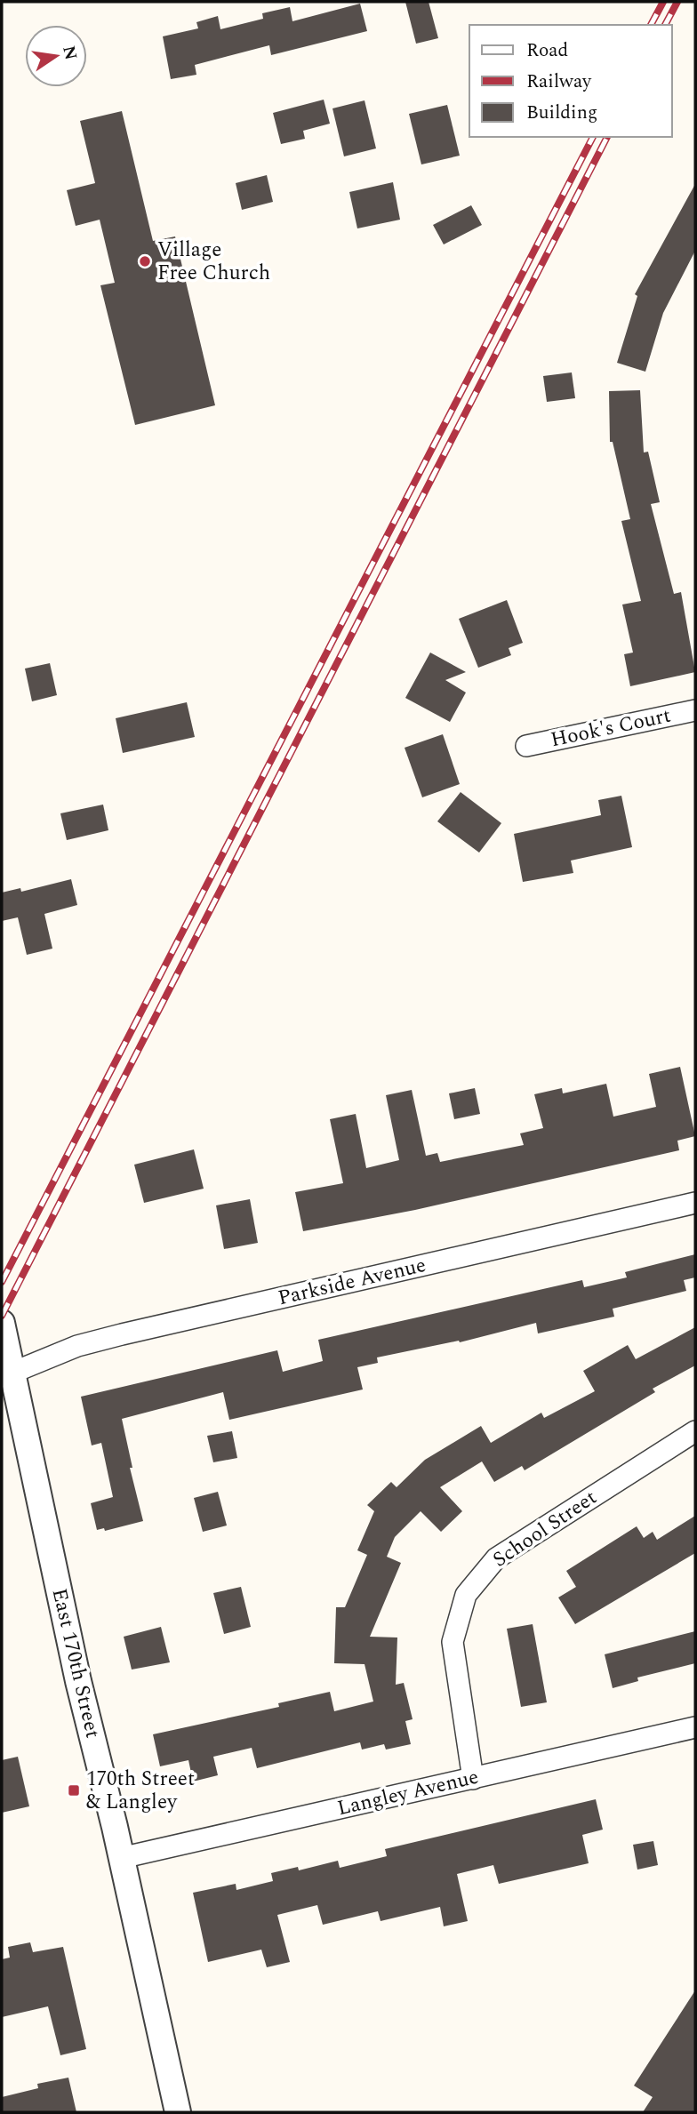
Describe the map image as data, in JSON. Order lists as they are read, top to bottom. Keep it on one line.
{"streets":{"street":["Hook's Court","Parkside Avenue","School Street","East 170th Street","Langley Avenue"]},"crossings":[["Parkside Avenue","East 170th Street"],["School Street","Langley Avenue"],["East 170th Street","Langley Avenue"]],"places":{"other":["Village Free Church"],"transit":["170th Street & Langley"]},"legend":["Road","Railway","Building"],"north":"right"}
